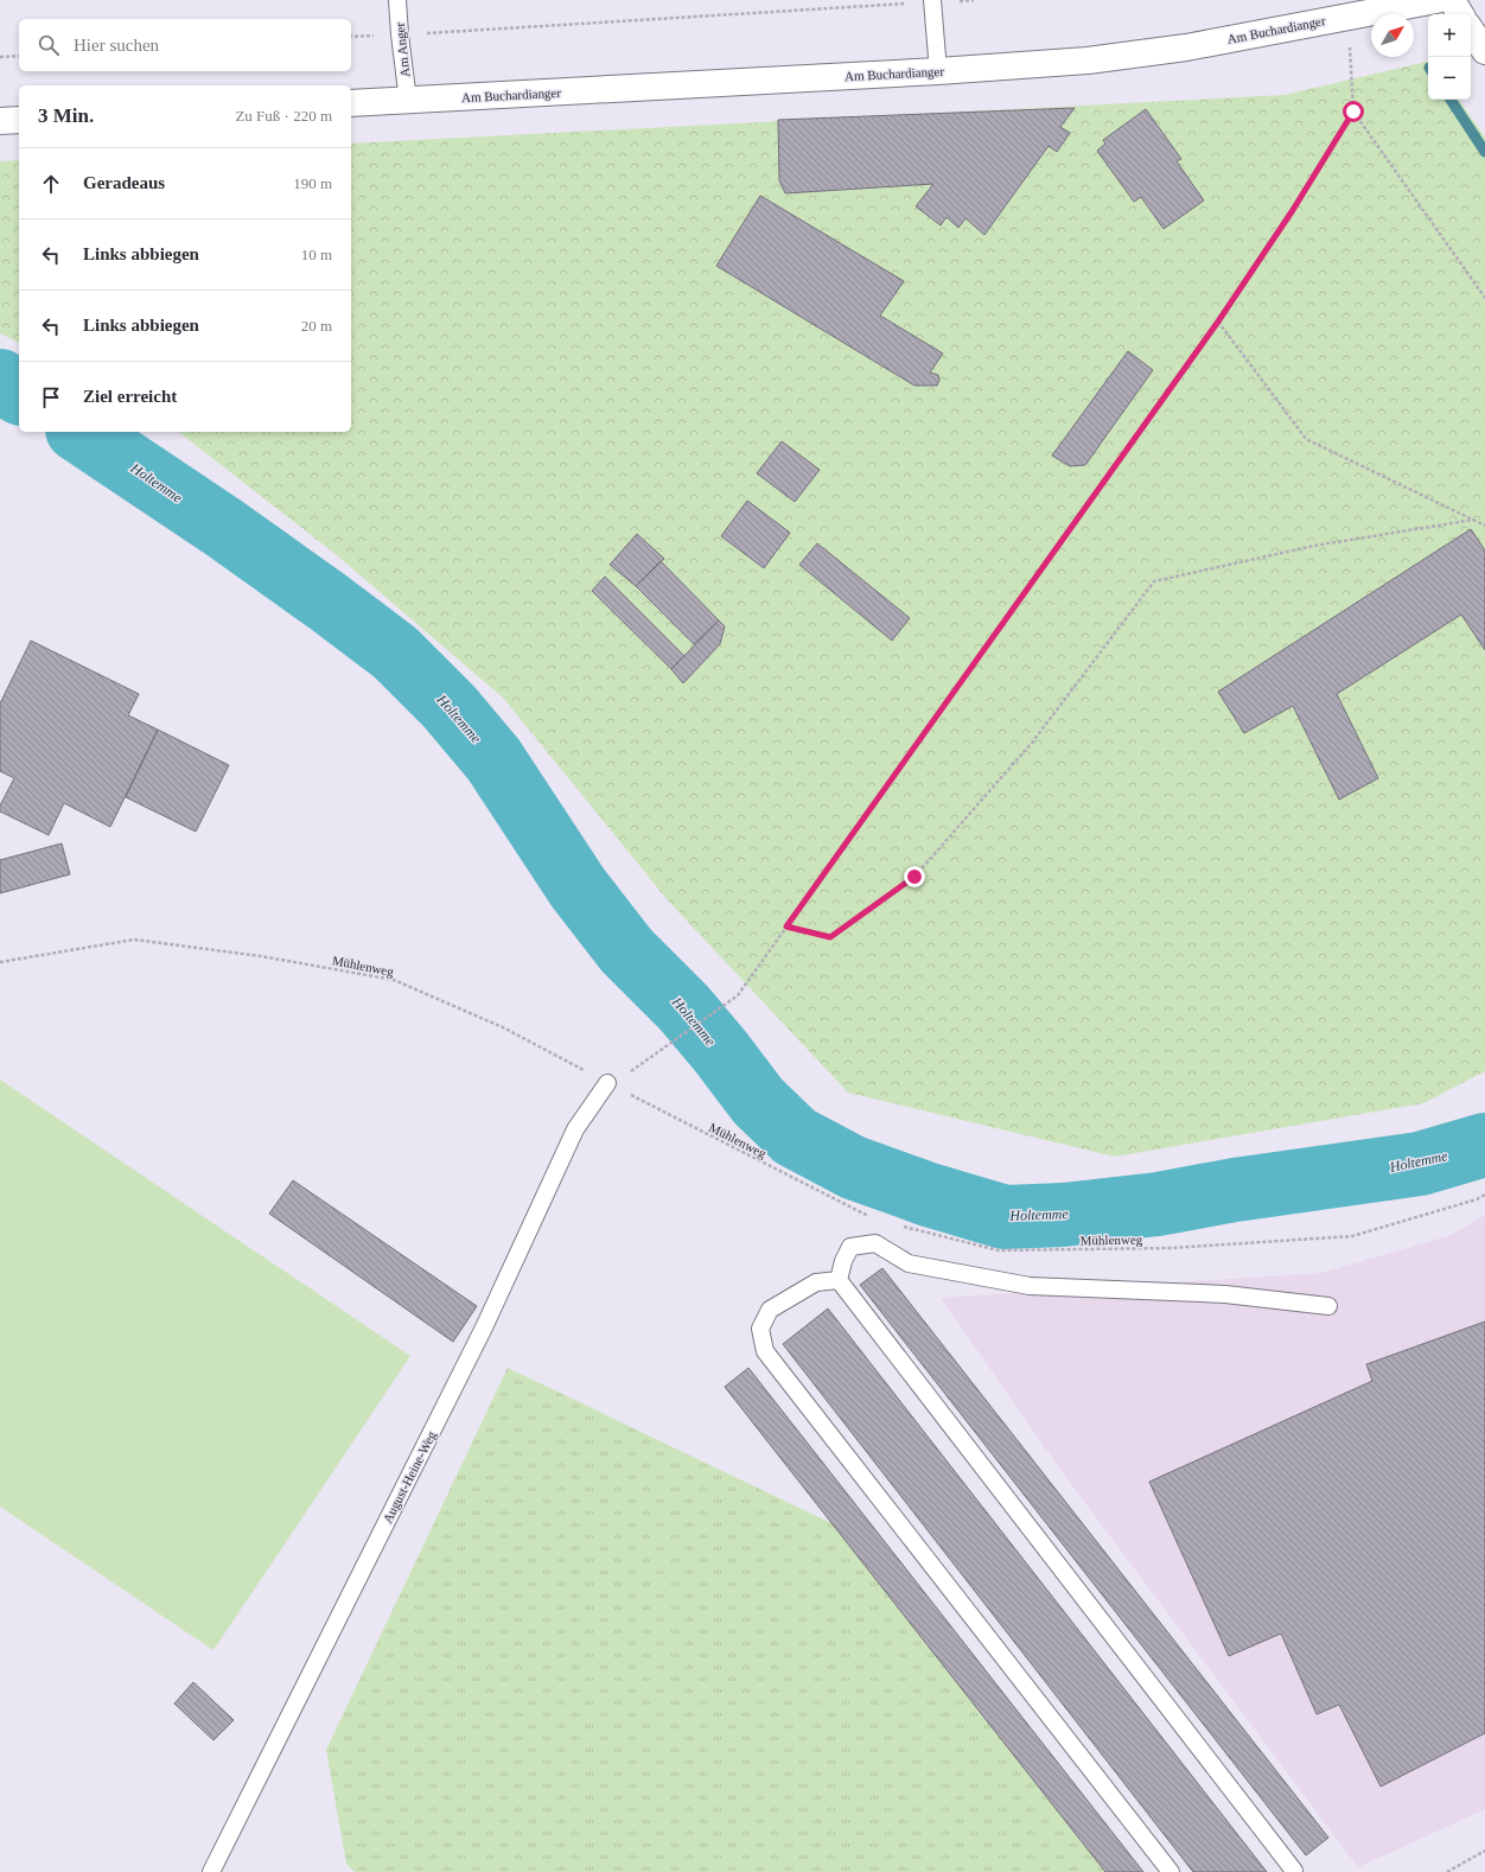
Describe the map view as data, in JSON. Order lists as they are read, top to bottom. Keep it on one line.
{"streets":{"main road":["Am Buchardianger"],"lane":["Am Anger","August-Heine-Weg"],"path":["Mühlenweg"]},"crossings":[["Am Buchardianger","Am Anger"],["Mühlenweg","August-Heine-Weg"]],"water":["Holtemme"],"north":"top right","page":{"map_buttons":["+","−"],"search":"Hier suchen","heading":["3 Min.","Zu Fuß · 220 m"],"list":[["Geradeaus","190 m"],["Links abbiegen","10 m"],["Links abbiegen","20 m"],"Ziel erreicht"]}}
